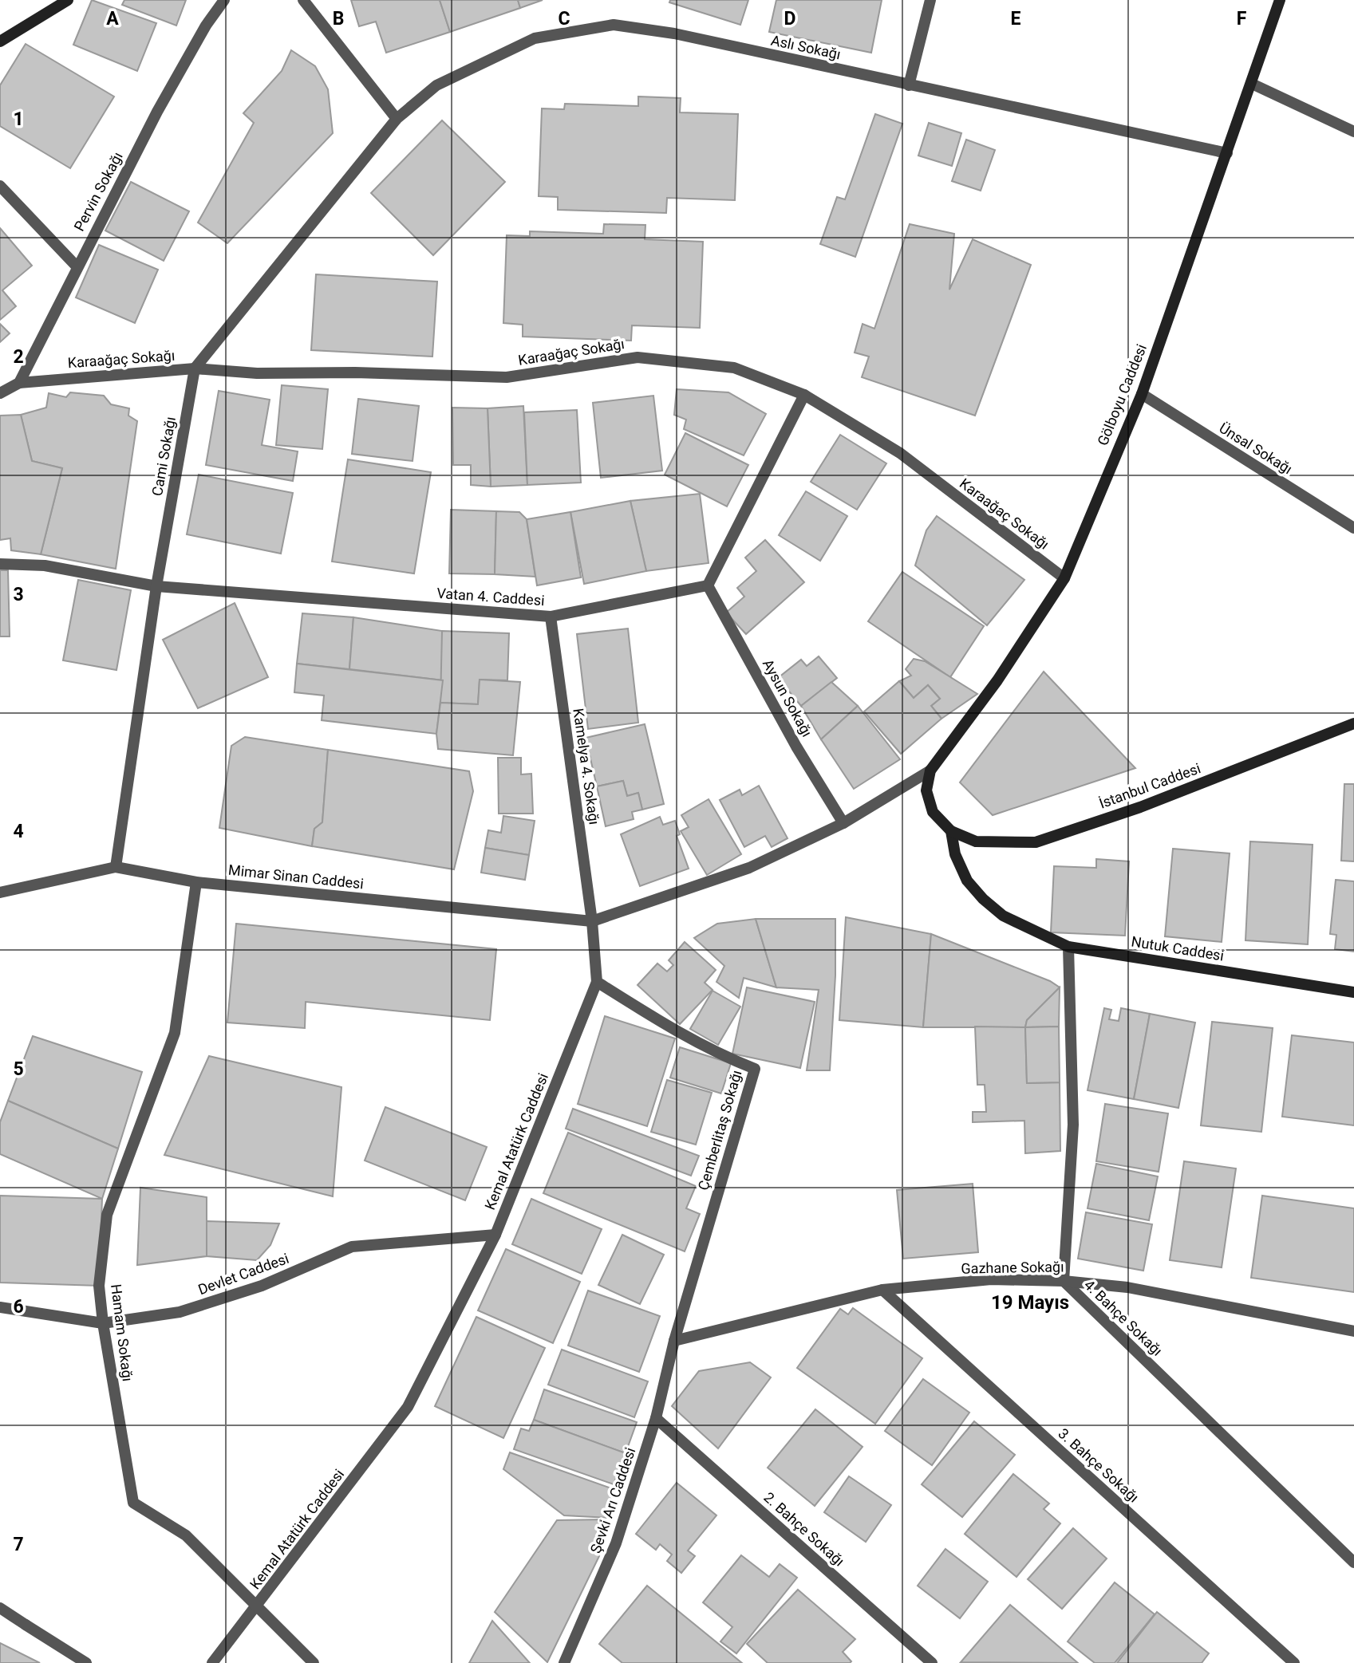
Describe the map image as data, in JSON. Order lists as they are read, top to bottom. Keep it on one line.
{"streets":{"main road":["Gölboyu Caddesi","İstanbul Caddesi","Nutuk Caddesi"],"street":["Aslı Sokağı","Pervin Sokağı","Karaağaç Sokağı","Ünsal Sokağı","Cami Sokağı","Vatan 4. Caddesi","Aysun Sokağı","Kamelya 4. Sokağı","Mimar Sinan Caddesi","Çemberlitaş Sokağı","Kemal Atatürk Caddesi","Gazhane Sokağı","Devlet Caddesi","4. Bahçe Sokağı","Hamam Sokağı","3. Bahçe Sokağı","Şevki Arı Caddesi","2. Bahçe Sokağı"]},"crossings":[["Aslı Sokağı","Gölboyu Caddesi"],["Aslı Sokağı","Cami Sokağı"],["Pervin Sokağı","Karaağaç Sokağı"],["Karaağaç Sokağı","Gölboyu Caddesi"],["Karaağaç Sokağı","Cami Sokağı"],["Gölboyu Caddesi","Ünsal Sokağı"],["Cami Sokağı","Vatan 4. Caddesi"],["Cami Sokağı","Mimar Sinan Caddesi"],["Vatan 4. Caddesi","Aysun Sokağı"],["Vatan 4. Caddesi","Kamelya 4. Sokağı"],["Kamelya 4. Sokağı","Mimar Sinan Caddesi"],["Kamelya 4. Sokağı","Kemal Atatürk Caddesi"],["İstanbul Caddesi","Nutuk Caddesi"],["Mimar Sinan Caddesi","Kemal Atatürk Caddesi"],["Mimar Sinan Caddesi","Hamam Sokağı"],["Nutuk Caddesi","4. Bahçe Sokağı"],["Çemberlitaş Sokağı","Kemal Atatürk Caddesi"],["Çemberlitaş Sokağı","Gazhane Sokağı"],["Çemberlitaş Sokağı","Şevki Arı Caddesi"],["Kemal Atatürk Caddesi","Devlet Caddesi"],["Kemal Atatürk Caddesi","Hamam Sokağı"],["Gazhane Sokağı","4. Bahçe Sokağı"],["Gazhane Sokağı","3. Bahçe Sokağı"],["Gazhane Sokağı","Şevki Arı Caddesi"],["Devlet Caddesi","Hamam Sokağı"],["Şevki Arı Caddesi","2. Bahçe Sokağı"]],"districts":["19 Mayıs"],"grid":{"columns":["A","B","C","D","E","F"],"rows":["1","2","3","4","5","6","7"]}}
